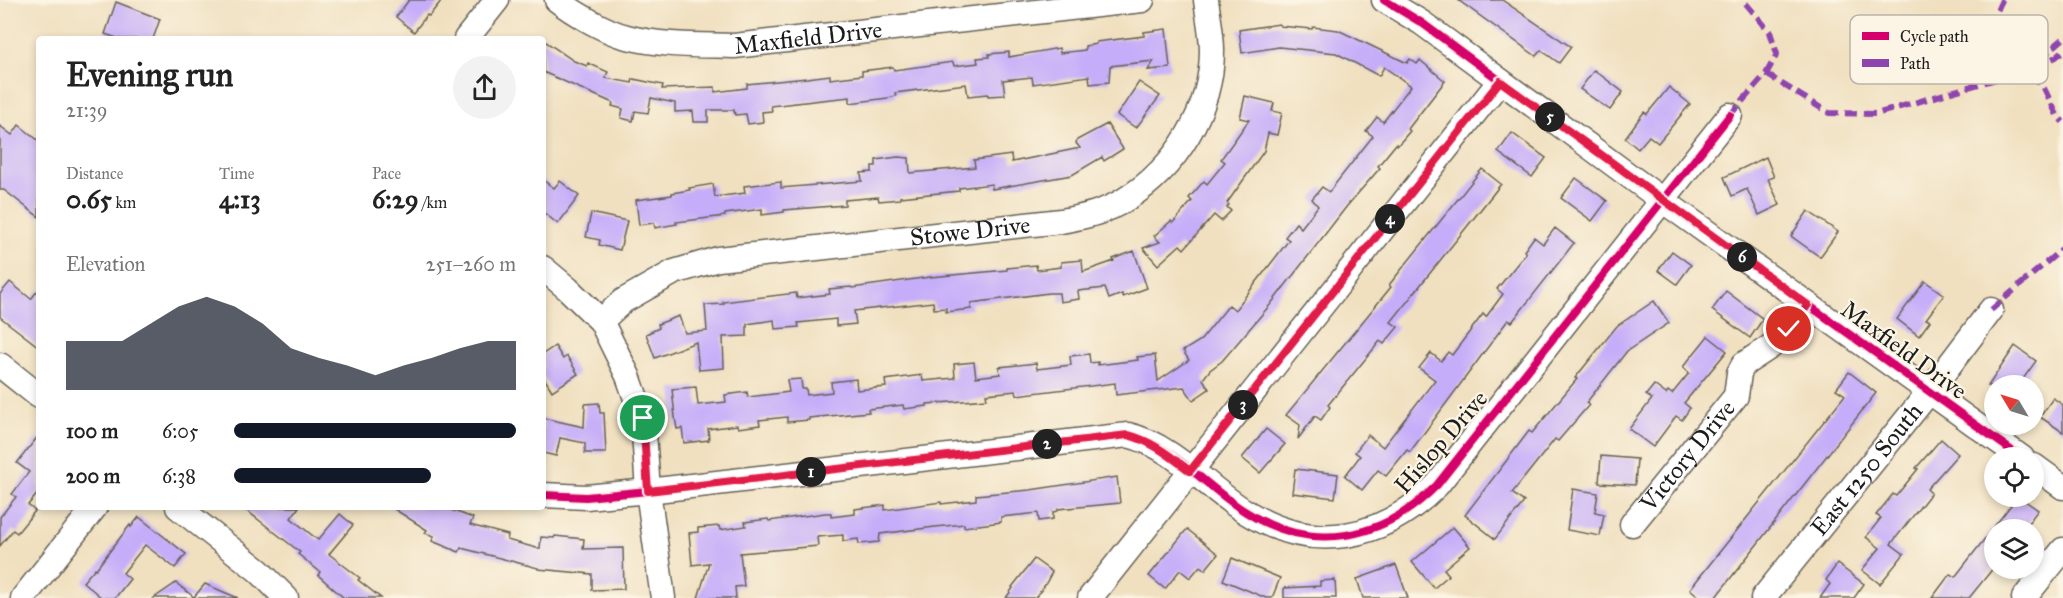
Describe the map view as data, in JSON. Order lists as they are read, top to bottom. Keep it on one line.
{"streets":{"street":["Maxfield Drive","Stowe Drive","Hislop Drive","Victory Drive","East 1250 South"]},"crossings":[["Maxfield Drive","Hislop Drive"],["Maxfield Drive","Victory Drive"],["Maxfield Drive","East 1250 South"]],"legend":["Cycle path","Path"],"north":"top left","page":{"heading":["Evening run","21:39"],"pins":["5","4","6","3","2","1"],"stats":[["Distance","0.65 km"],["Time","4:13"],["Pace","6:29 /km"]],"chart":["Elevation","251–260 m"],"list":[{"name":"100 m","note":"6:05"},{"name":"200 m","note":"6:38"}]}}
